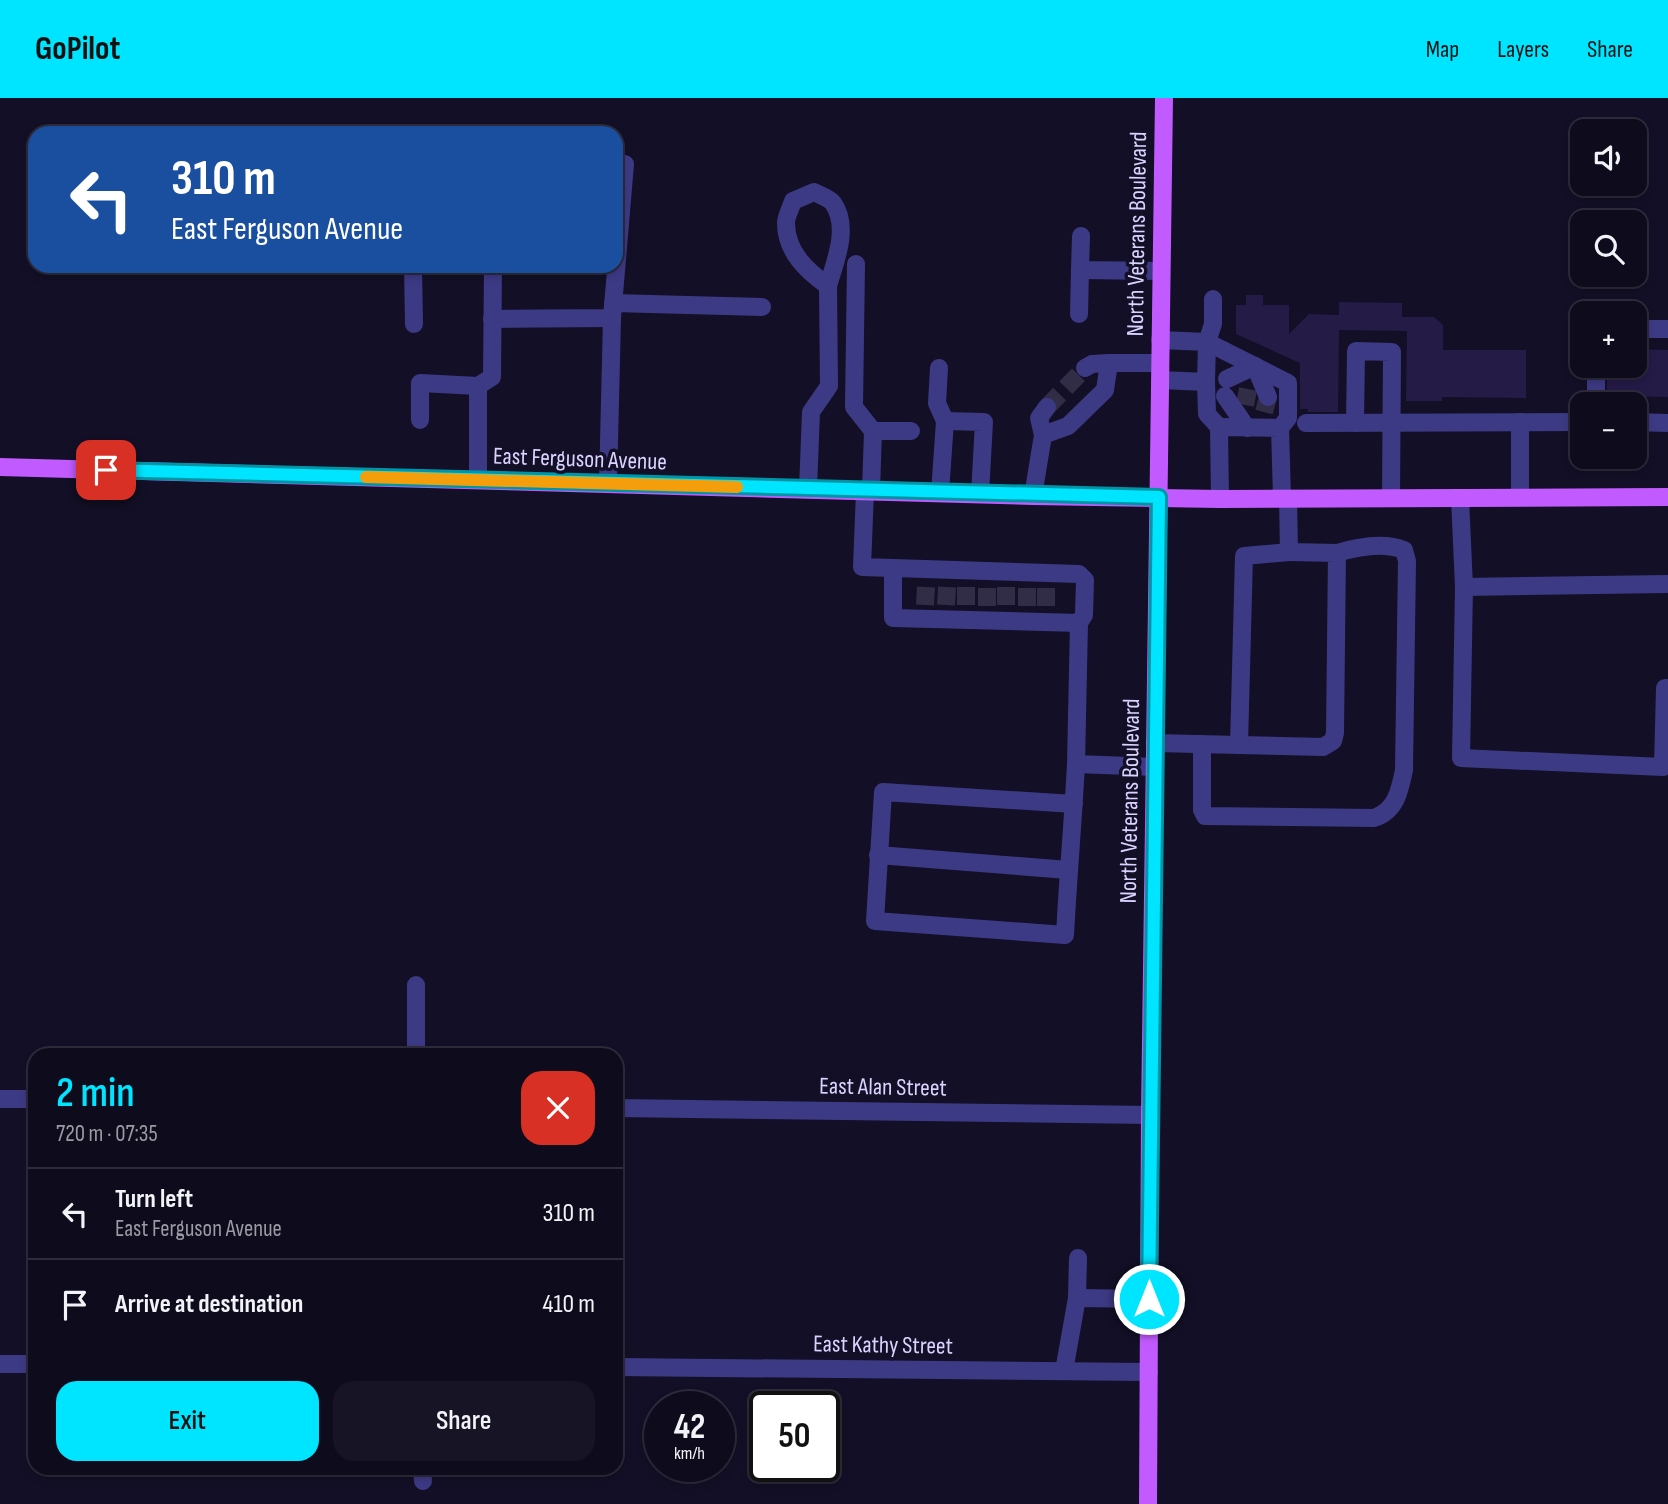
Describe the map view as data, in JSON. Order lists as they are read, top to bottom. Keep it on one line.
{"streets":{"main road":["North Veterans Boulevard","East Ferguson Avenue"],"street":["East Alan Street","East Kathy Street"]},"crossings":[["North Veterans Boulevard","East Ferguson Avenue"],["North Veterans Boulevard","East Alan Street"],["North Veterans Boulevard","East Kathy Street"]],"page":{"header":"GoPilot","nav":["Map","Layers","Share"],"map_buttons":["+","−"],"turn":["310 m","East Ferguson Avenue"],"heading":["2 min","720 m · 07:35"],"list":[{"name":"Turn left","note":"East Ferguson Avenue","value":"310 m"},{"name":"Arrive at destination","value":"410 m"}],"buttons":["Exit","Share"],"speed":"42 km/h","limit":"50"}}
